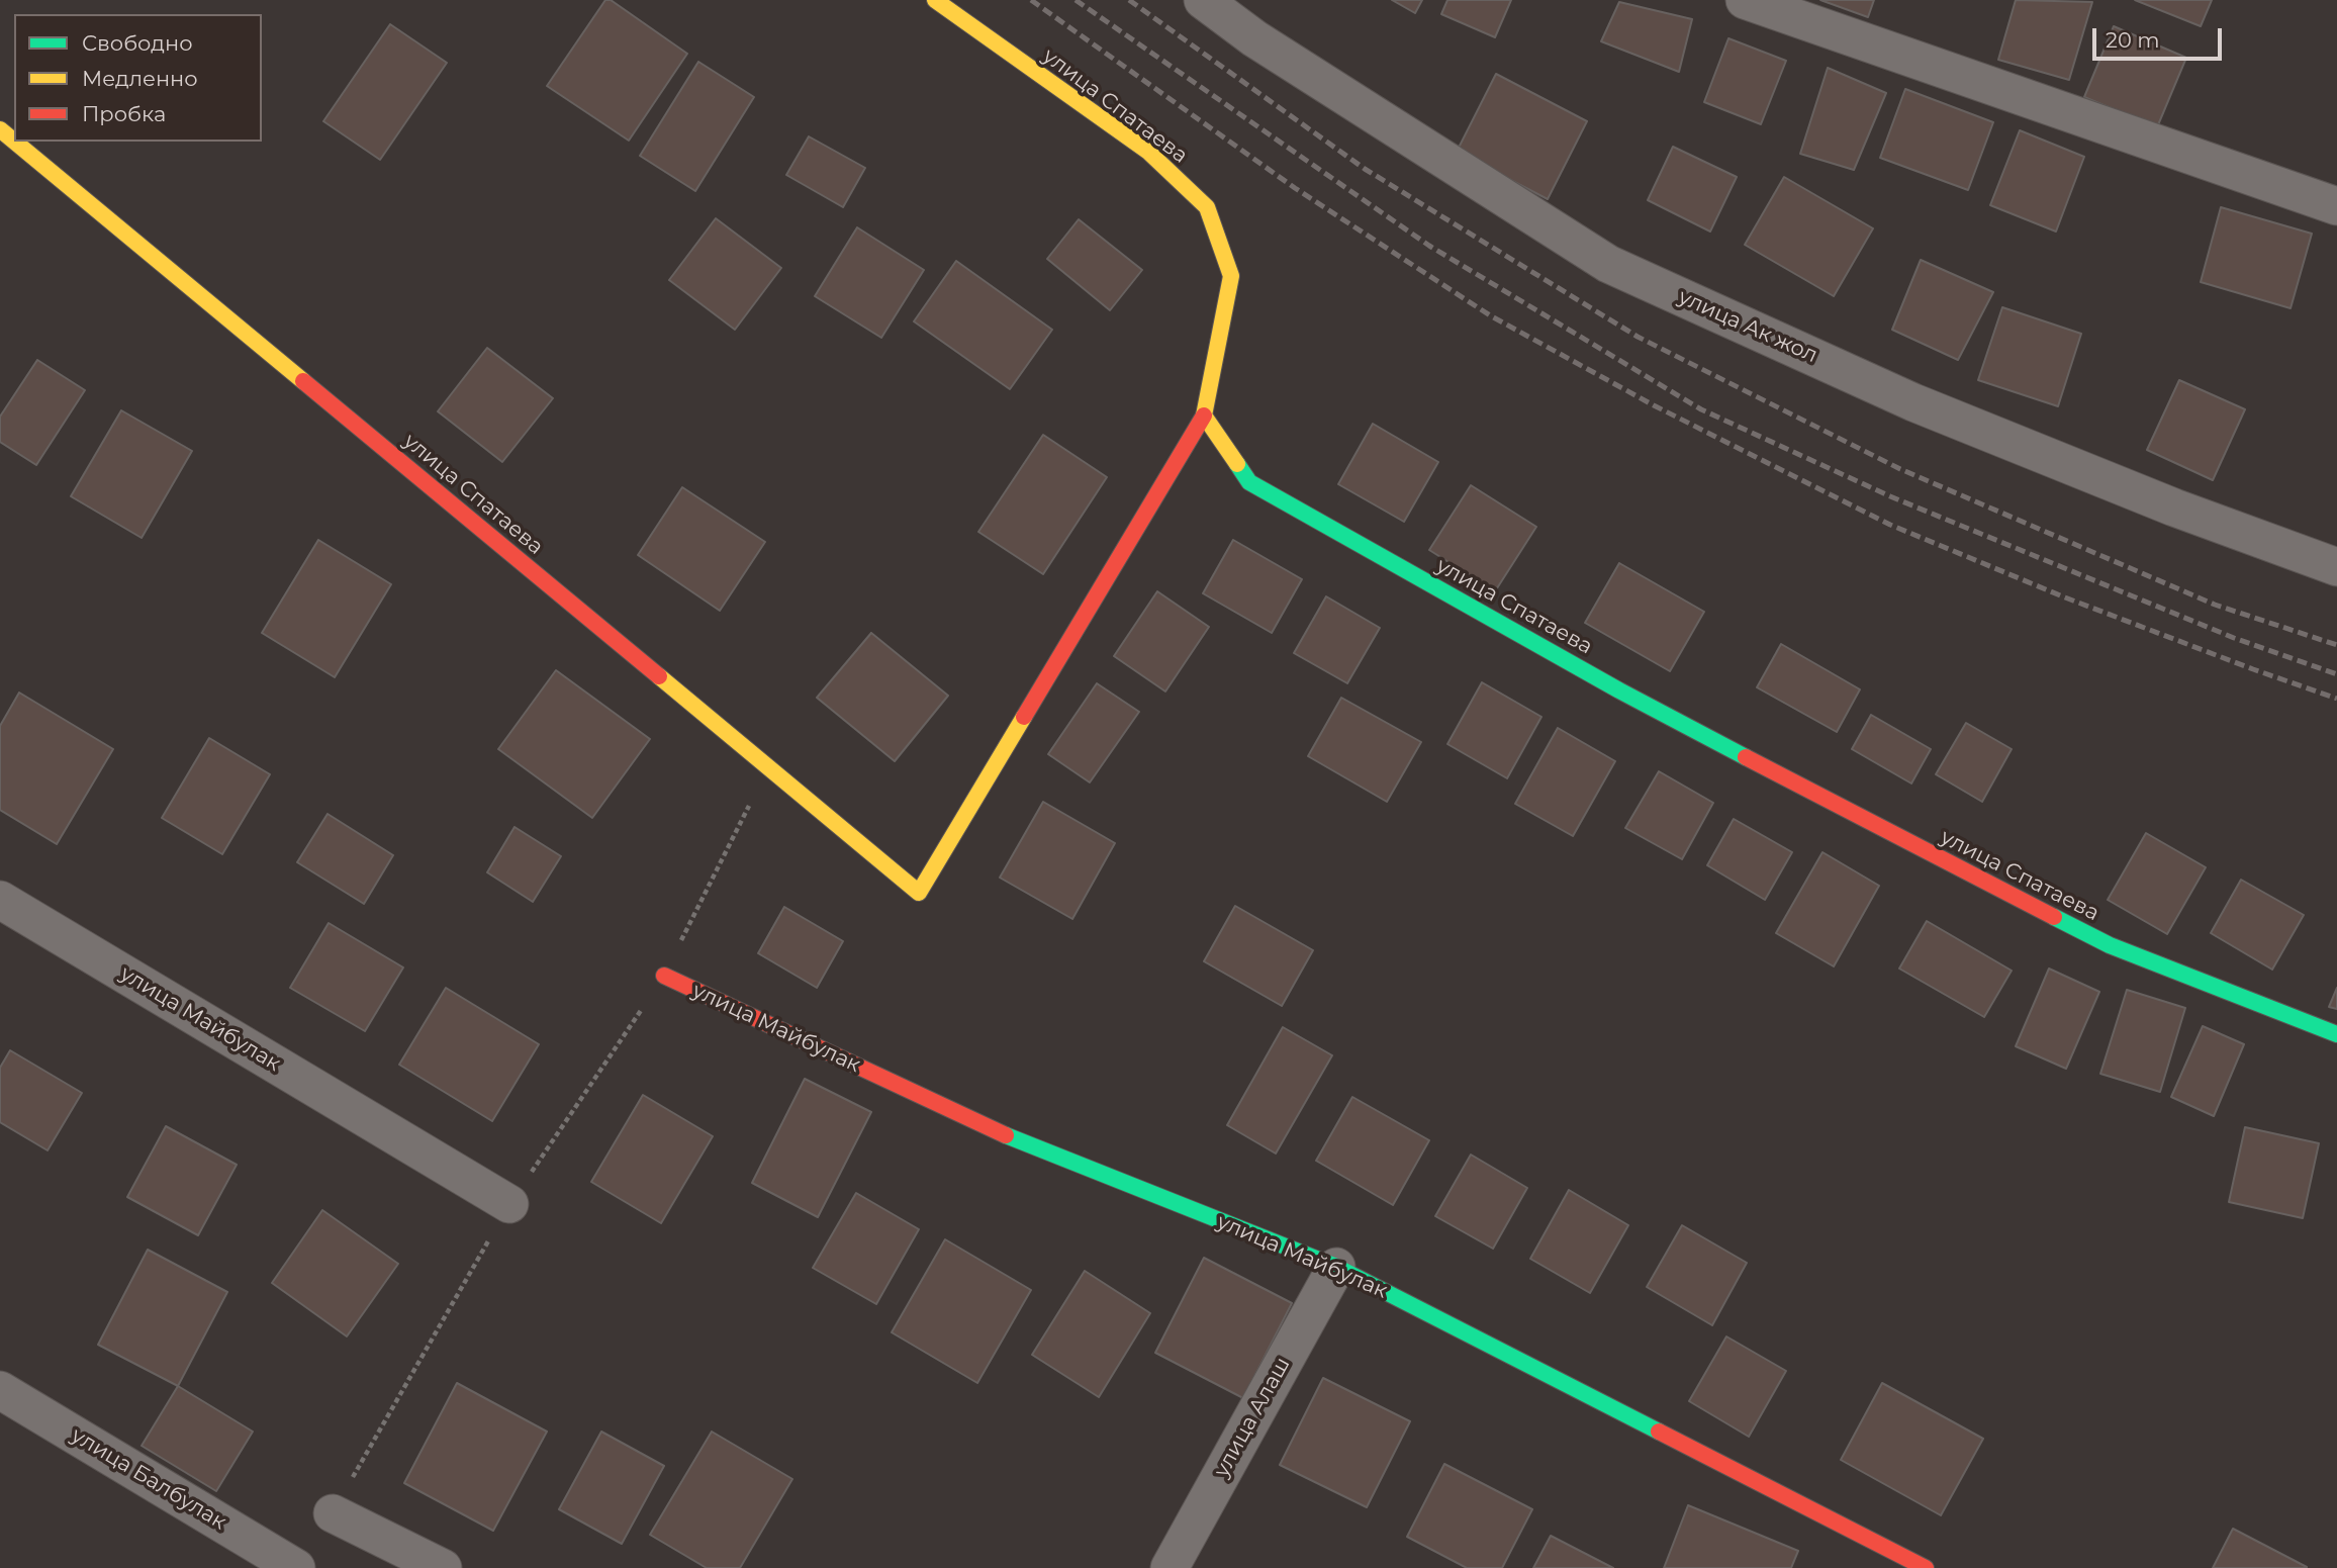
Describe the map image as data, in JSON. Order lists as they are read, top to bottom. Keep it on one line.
{"streets":{"street":["улица Спатаева","улица Ак жол","улица Майбулак","улица Алаш","улица Балбулак"]},"crossings":[["улица Майбулак","улица Алаш"]],"legend":["Свободно","Медленно","Пробка"],"scale_bar":"20 m"}
